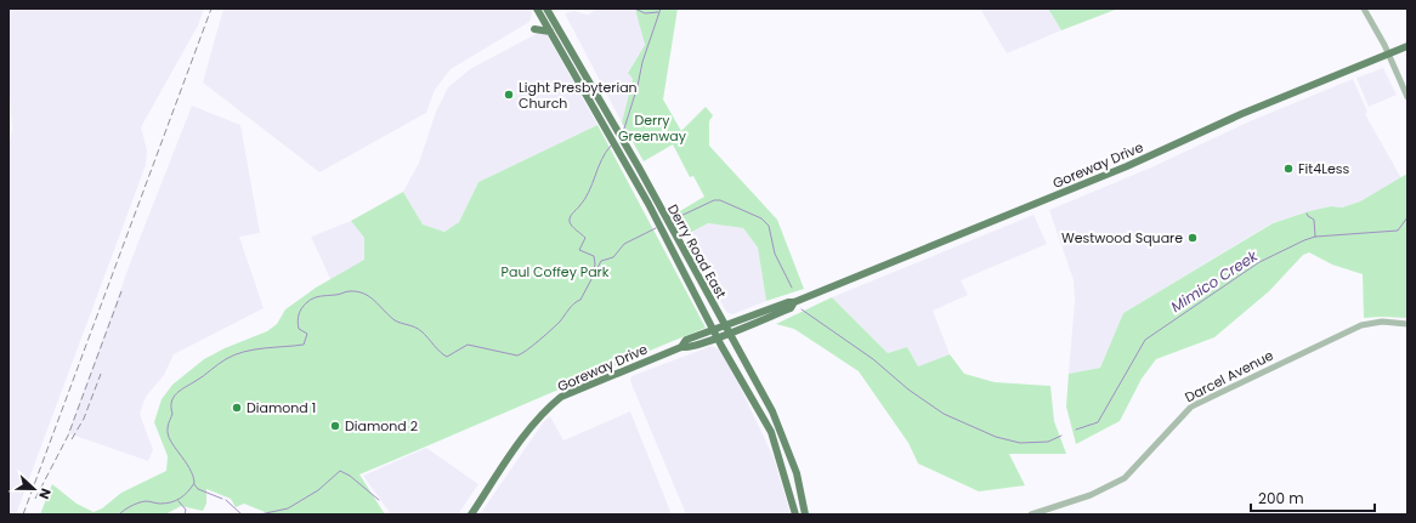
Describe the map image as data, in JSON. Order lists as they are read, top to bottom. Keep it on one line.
{"streets":{"main road":["Goreway Drive","Derry Road East"],"street":["Darcel Avenue"]},"crossings":[["Goreway Drive","Derry Road East"]],"water":["Mimico Creek"],"parks":["Derry Greenway","Paul Coffey Park"],"places":["Light Presbyterian Church","Fit4Less","Westwood Square","Diamond 1","Diamond 2"],"scale_bar":"200 m","north":"right"}
